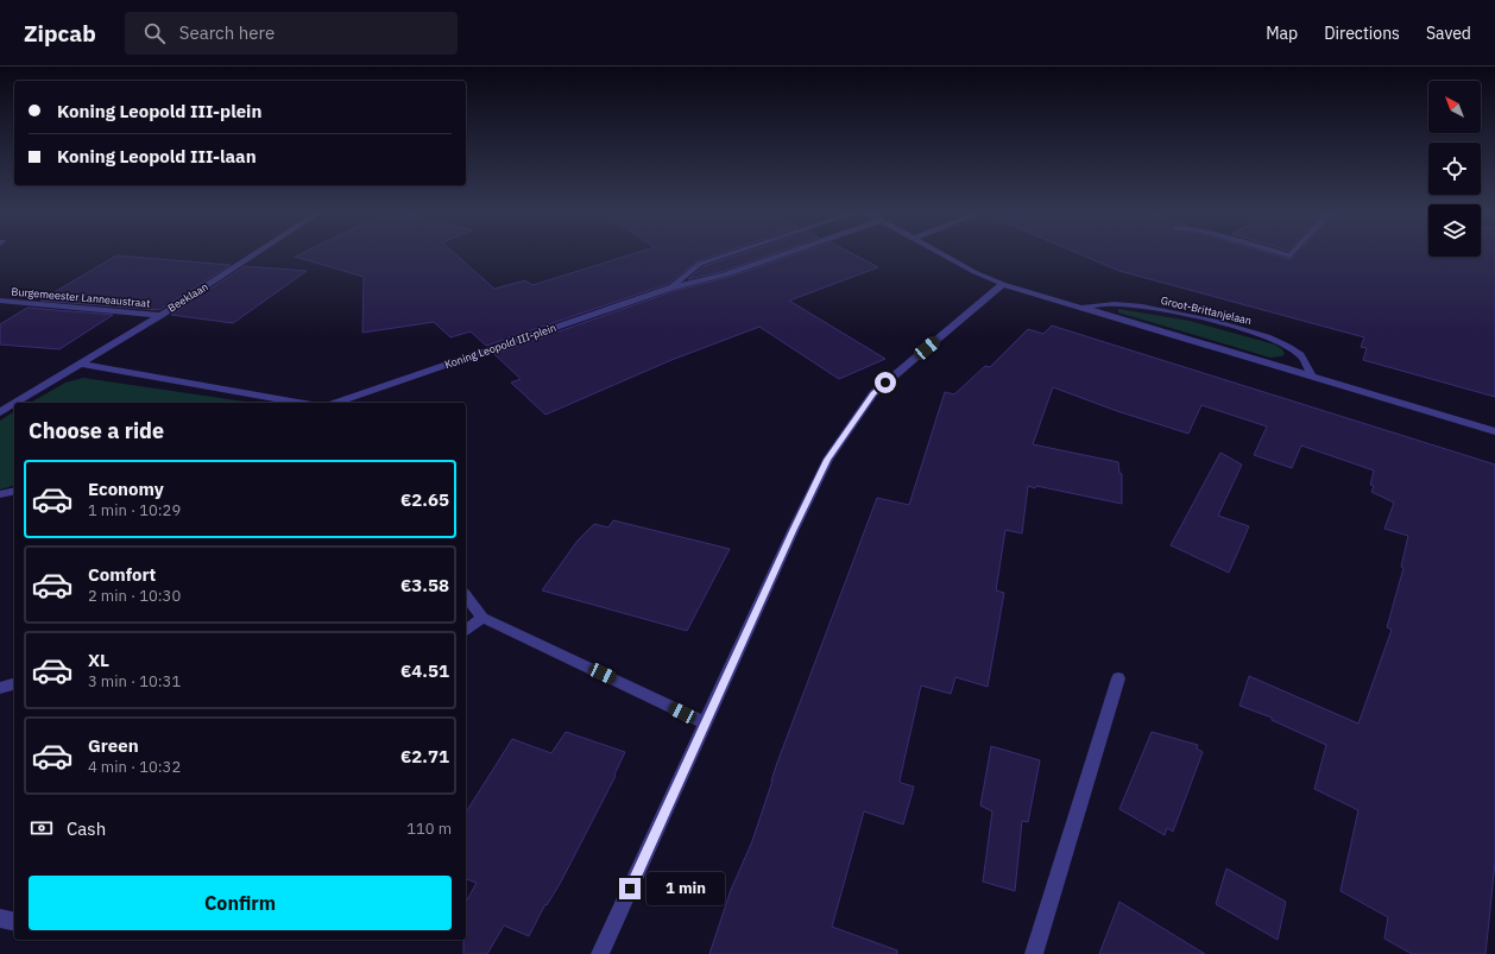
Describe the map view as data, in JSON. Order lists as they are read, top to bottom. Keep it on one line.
{"streets":{"street":["Burgemeester Lanneaustraat","Beeklaan","Groot-Brittanjelaan","Koning Leopold III-plein"]},"crossings":[["Burgemeester Lanneaustraat","Beeklaan"]],"north":"top left","page":{"header":"Zipcab","search":"Search here","nav":["Map","Directions","Saved"],"banner":["Koning Leopold III-plein","Koning Leopold III-laan"],"heading":"Choose a ride","list":[{"name":"Economy","note":"1 min · 10:29","value":"€2.65"},{"name":"Comfort","note":"2 min · 10:30","value":"€3.58"},{"name":"XL","note":"3 min · 10:31","value":"€4.51"},{"name":"Green","note":"4 min · 10:32","value":"€2.71"}],"pay":["Cash","110 m"],"buttons":"Confirm","bubble":"1 min"}}
